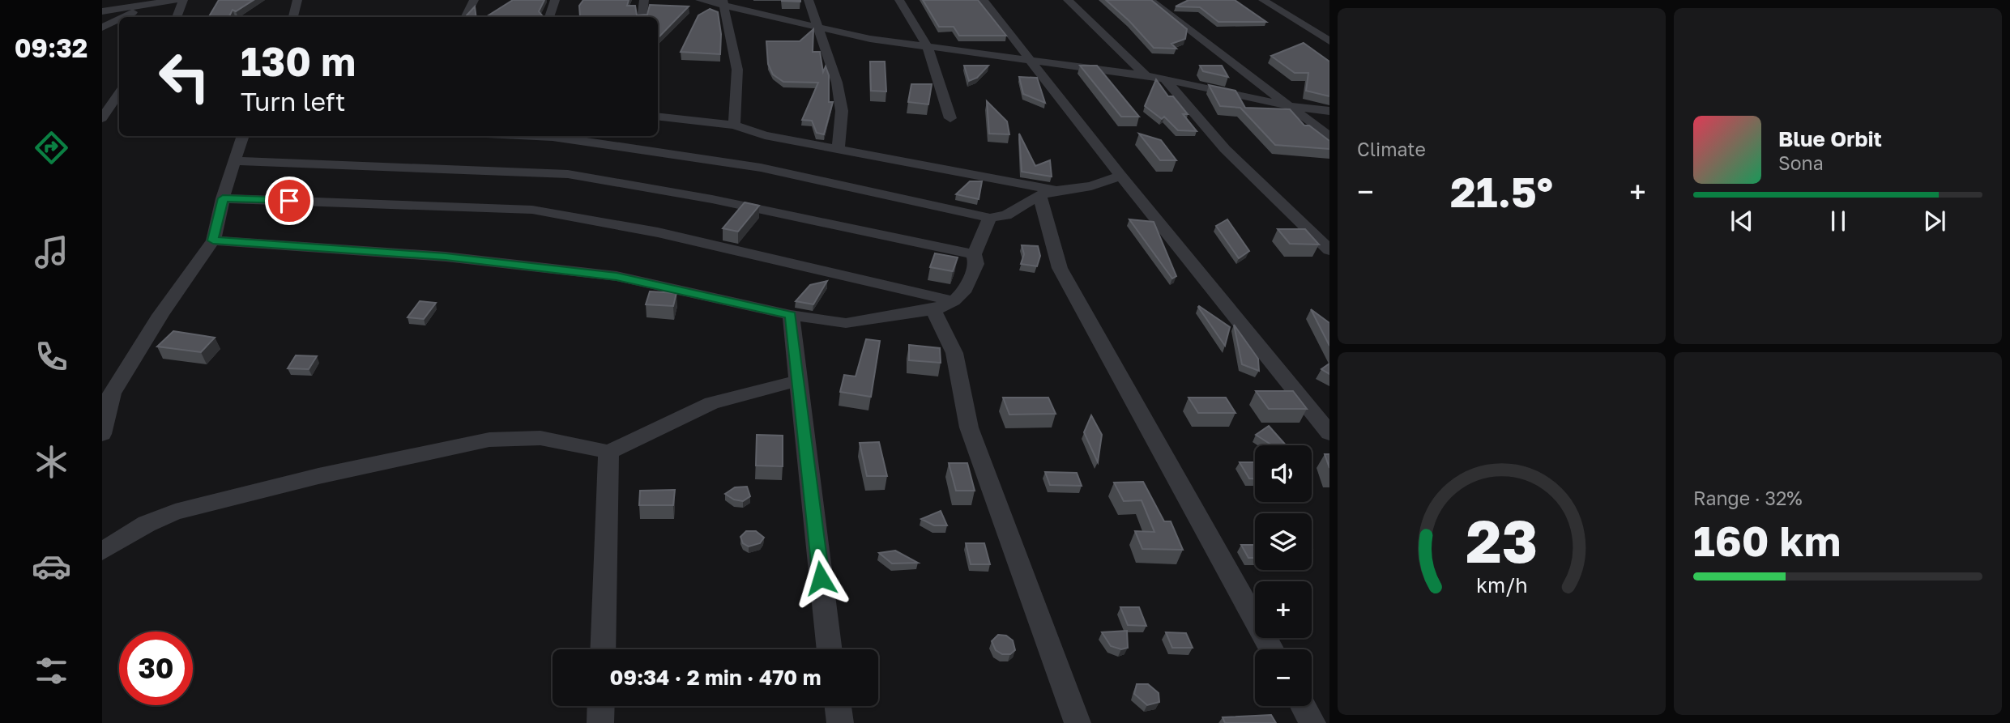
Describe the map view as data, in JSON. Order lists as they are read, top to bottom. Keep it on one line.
{"page":{"tabs":"09:32","tile":["Climate",["Range · 32%","160 km"]],"turn":["130 m","Turn left"],"song":["Blue Orbit","Sona"],"heat":["−","21.5°","+"],"map_buttons":["+","−"],"limit":"30","trip":"09:34 · 2 min · 470 m","gauge":["23","km/h"]}}
